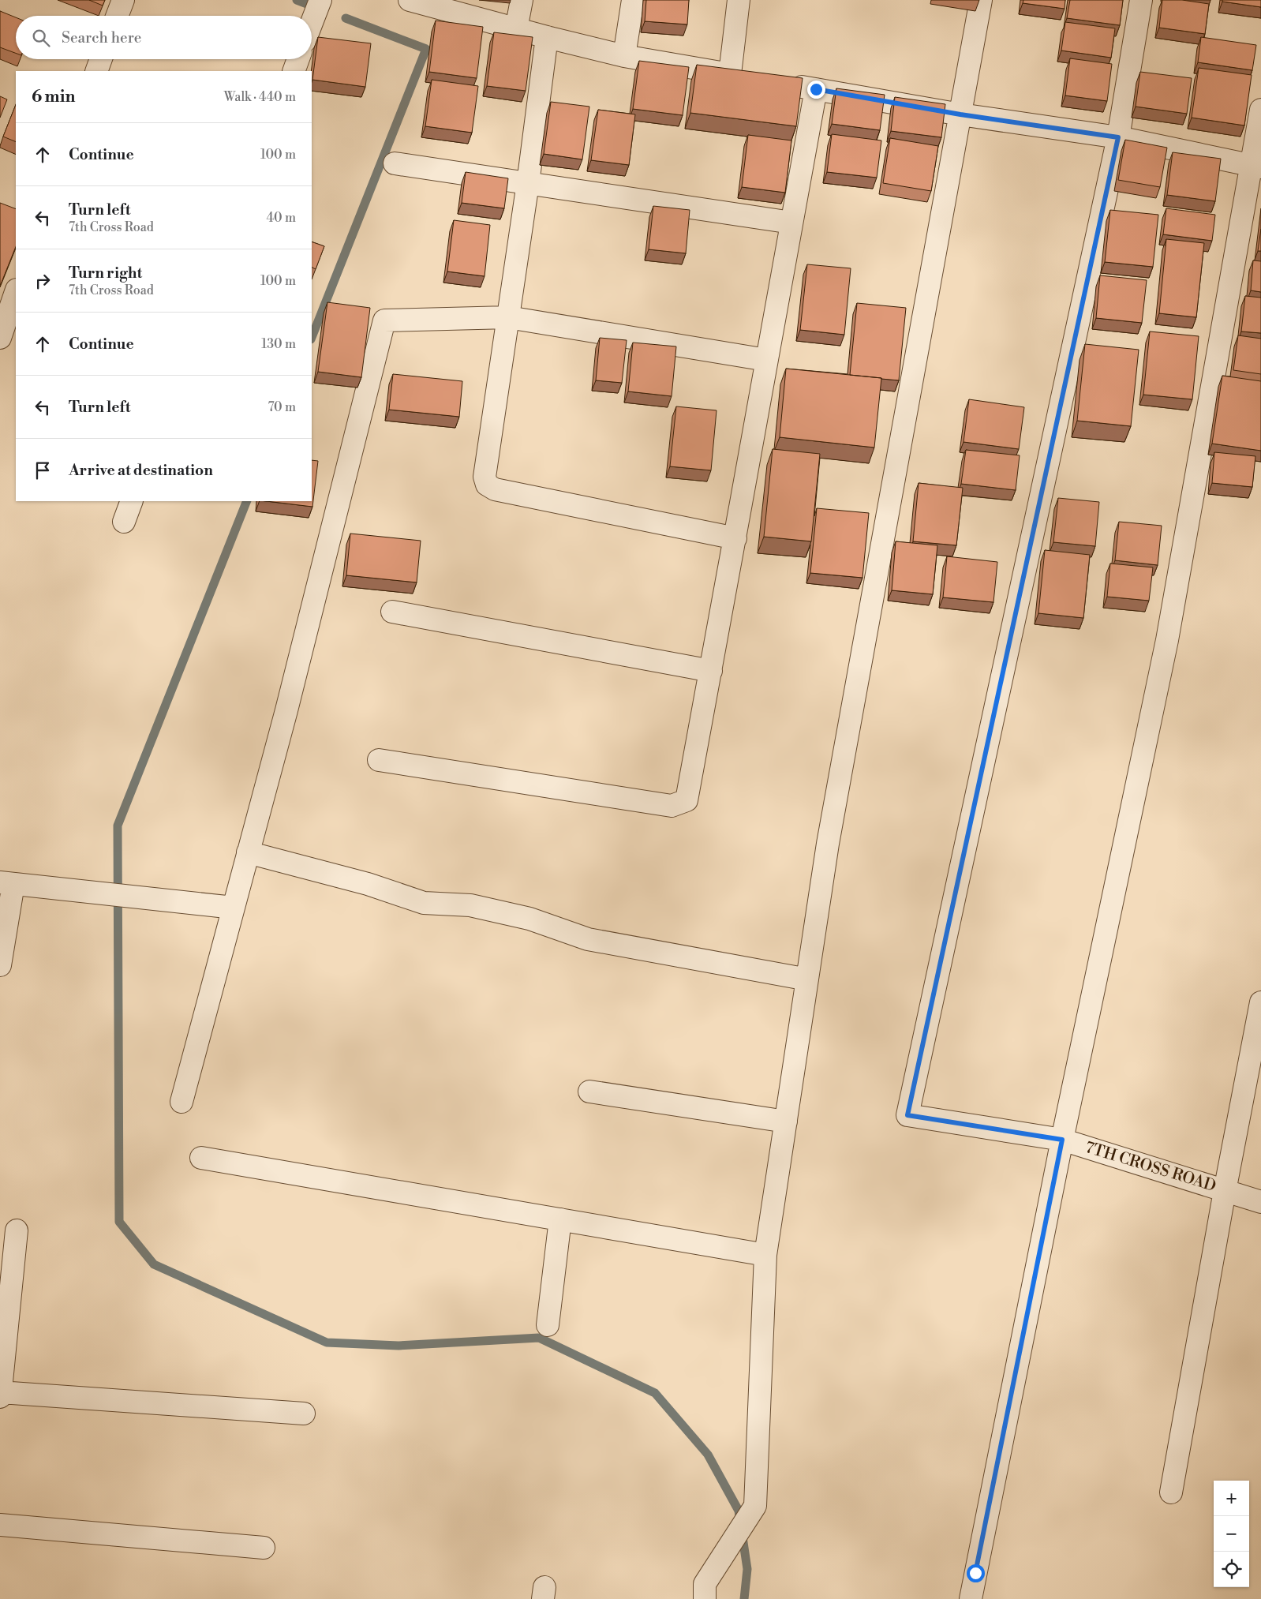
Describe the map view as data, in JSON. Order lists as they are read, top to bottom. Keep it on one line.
{"streets":{"street":["7TH CROSS ROAD"]},"page":{"search":"Search here","heading":["6 min","Walk · 440 m"],"list":[["Continue","100 m"],["Turn left","7th Cross Road","40 m"],["Turn right","7th Cross Road","100 m"],["Continue","130 m"],["Turn left","70 m"],"Arrive at destination"],"map_buttons":["+","−"]}}
